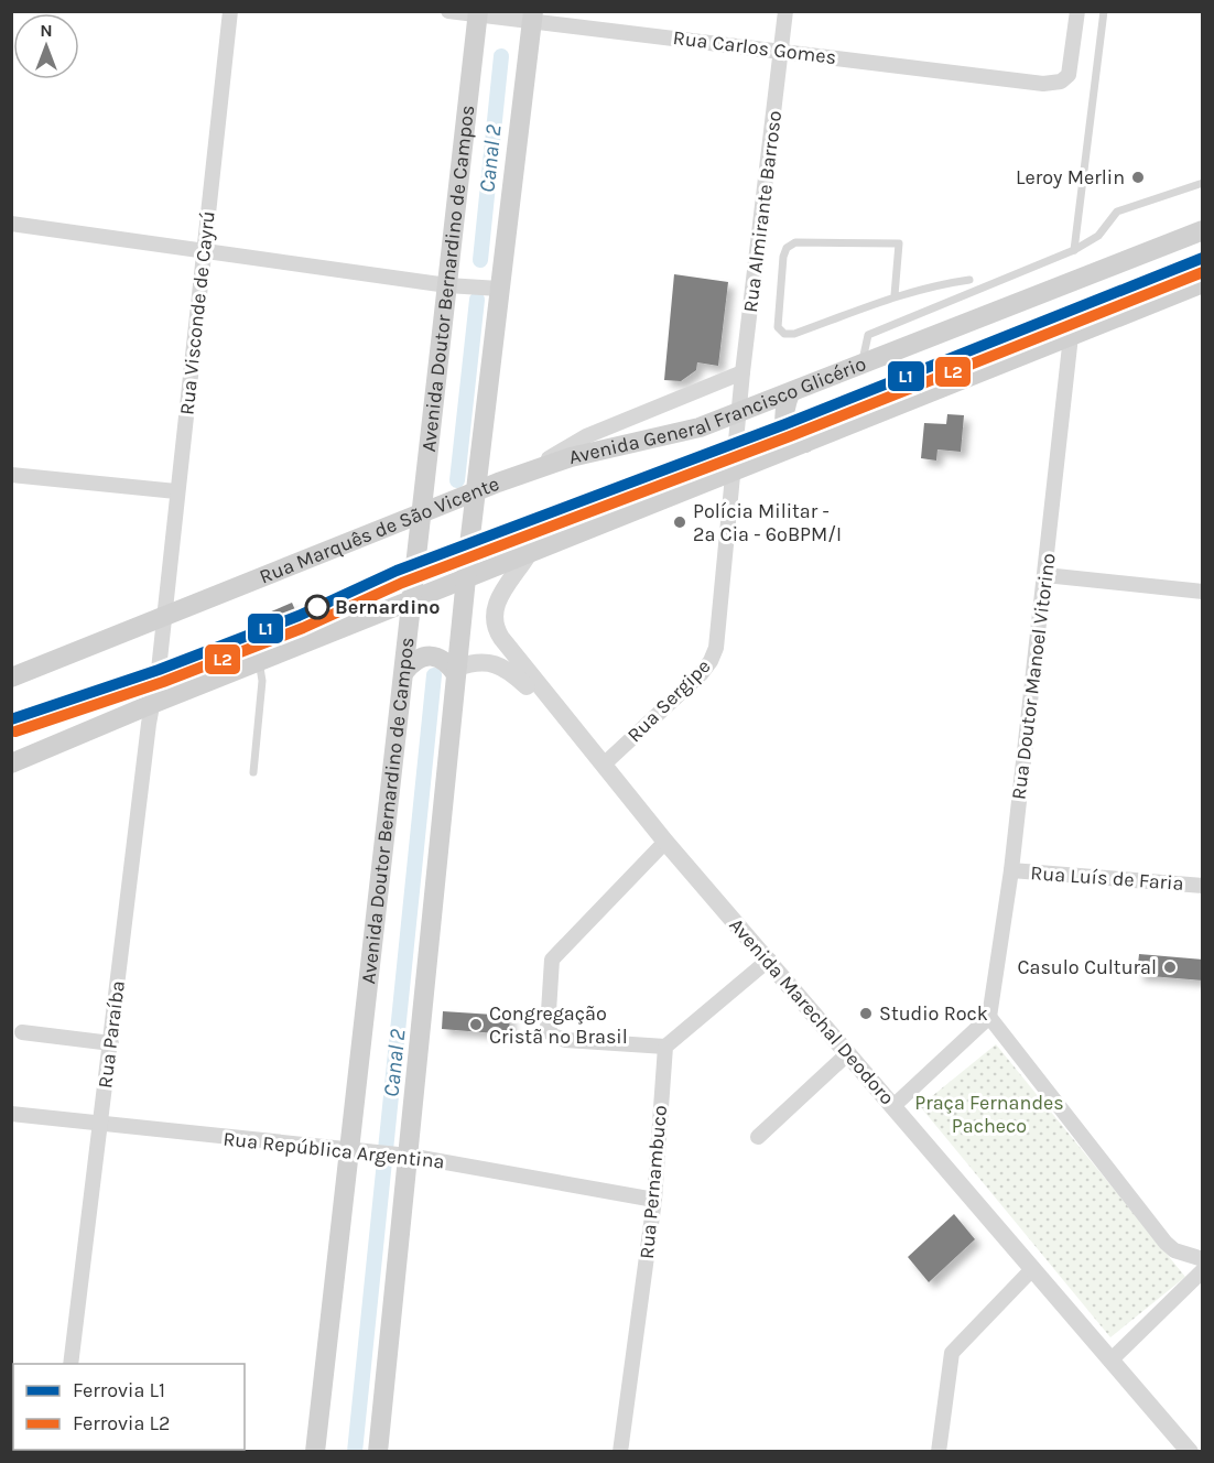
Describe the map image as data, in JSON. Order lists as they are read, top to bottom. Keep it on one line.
{"streets":{"main road":["Avenida Doutor Bernardino de Campos","Avenida General Francisco Glicério","Rua Marquês de São Vicente"],"street":["Rua Carlos Gomes","Rua Almirante Barroso","Rua Visconde de Cayrú","Rua Doutor Manoel Vitorino","Rua Sergipe","Rua Luís de Faria","Avenida Marechal Deodoro","Rua Paraíba","Rua República Argentina","Rua Pernambuco"]},"crossings":[["Rua Carlos Gomes","Rua Almirante Barroso"],["Rua Carlos Gomes","Avenida Doutor Bernardino de Campos"],["Rua Almirante Barroso","Avenida General Francisco Glicério"],["Rua Almirante Barroso","Rua Marquês de São Vicente"],["Rua Almirante Barroso","Rua Sergipe"],["Avenida Doutor Bernardino de Campos","Rua Marquês de São Vicente"],["Avenida Doutor Bernardino de Campos","Rua República Argentina"],["Rua Visconde de Cayrú","Rua Marquês de São Vicente"],["Rua Visconde de Cayrú","Rua Paraíba"],["Avenida General Francisco Glicério","Rua Marquês de São Vicente"],["Avenida General Francisco Glicério","Rua Sergipe"],["Rua Marquês de São Vicente","Rua Paraíba"],["Rua Doutor Manoel Vitorino","Rua Luís de Faria"],["Rua Sergipe","Avenida Marechal Deodoro"],["Rua Paraíba","Rua República Argentina"],["Rua República Argentina","Rua Pernambuco"]],"water":["Canal 2"],"parks":["Praça Fernandes Pacheco"],"places":["Leroy Merlin","Polícia Militar - 2ª Cia - 6ºBPM/I","Bernardino","Casulo Cultural","Studio Rock","Congregação Cristã no Brasil"],"lines":["rail line L1","rail line L2"],"legend":["Ferrovia L1","Ferrovia L2"],"north":"top"}
